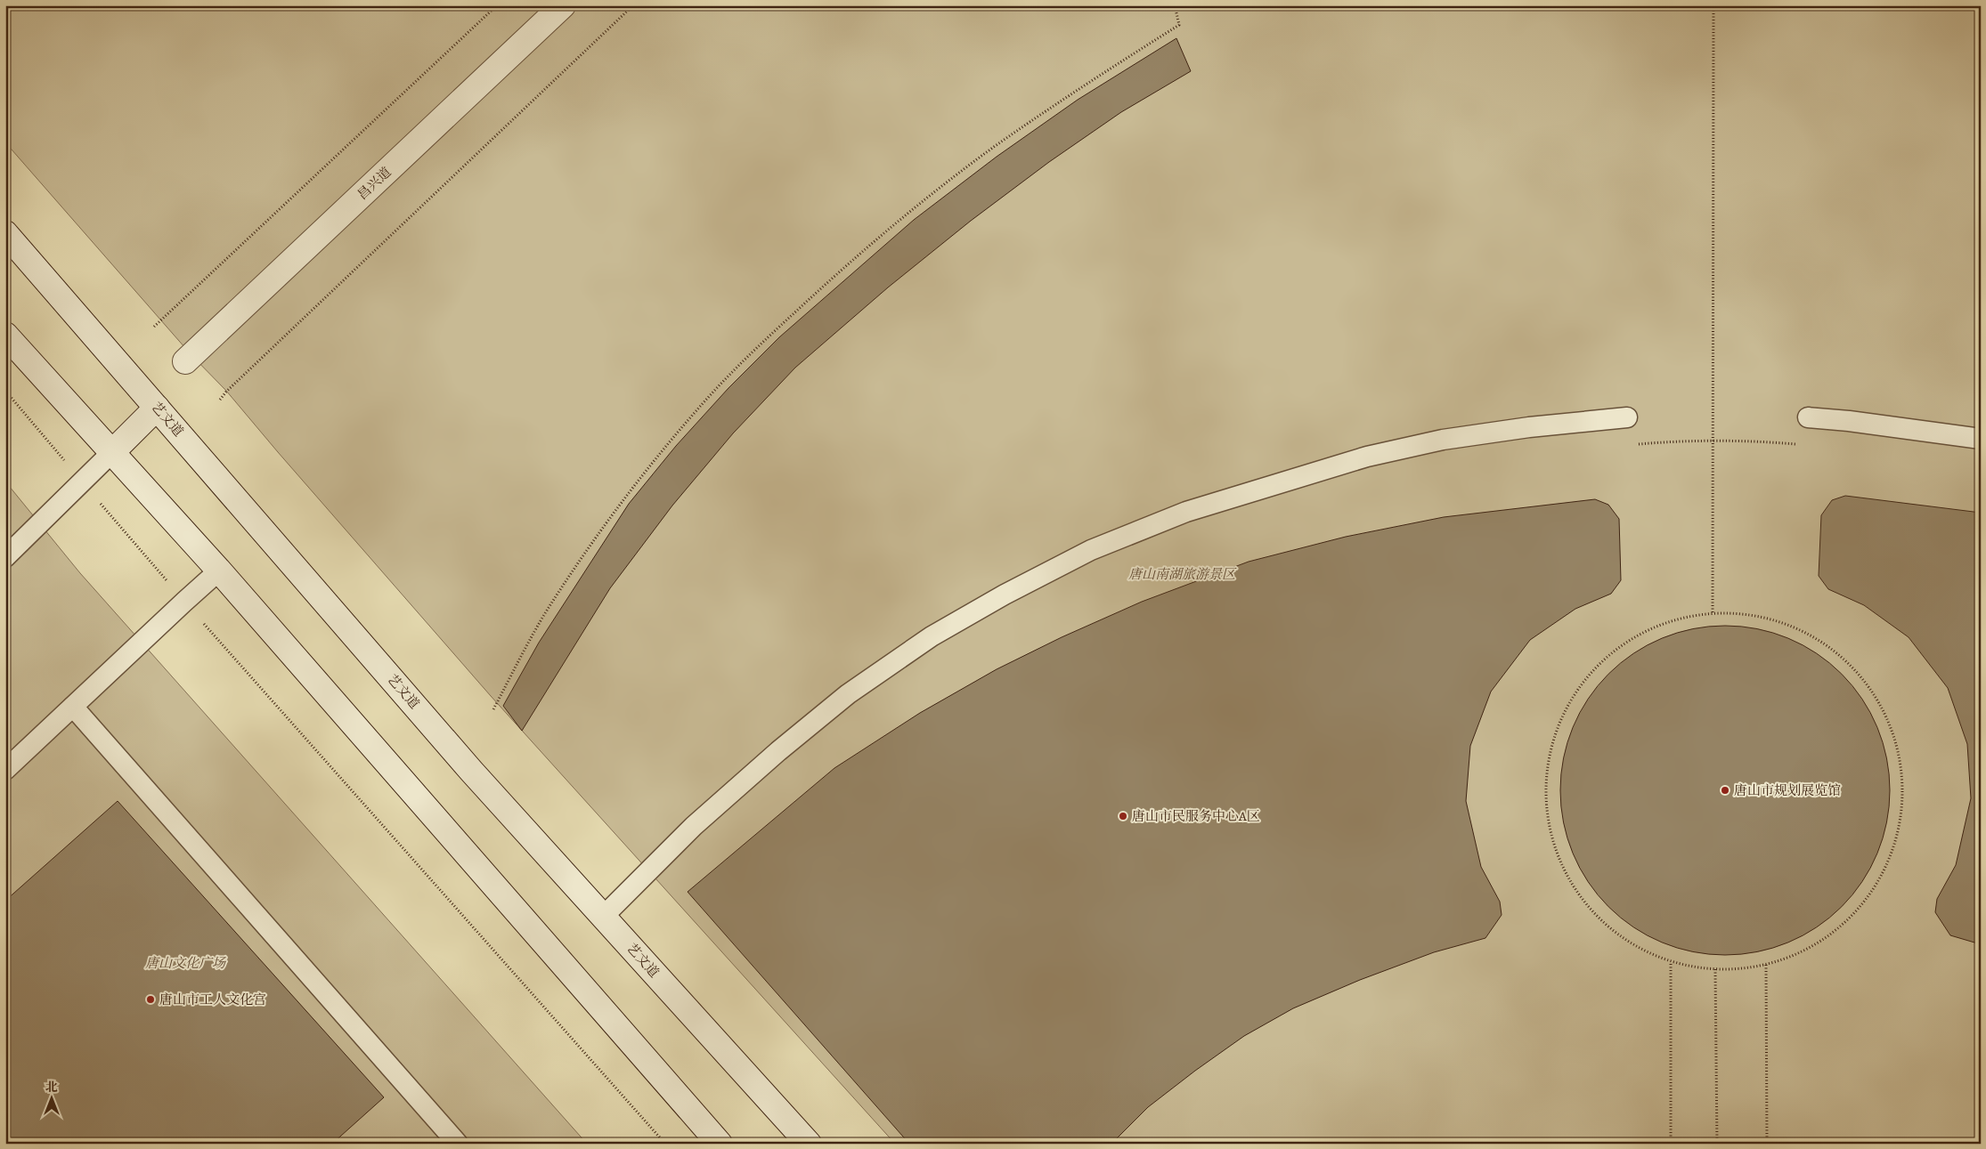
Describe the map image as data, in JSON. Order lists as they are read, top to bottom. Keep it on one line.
{"streets":{"main road":["昌兴道","艺文道"]},"parks":["唐山南湖旅游景区","唐山文化广场"],"places":["唐山市规划展览馆","唐山市民服务中心A区","唐山市工人文化宫"],"north":"top"}
